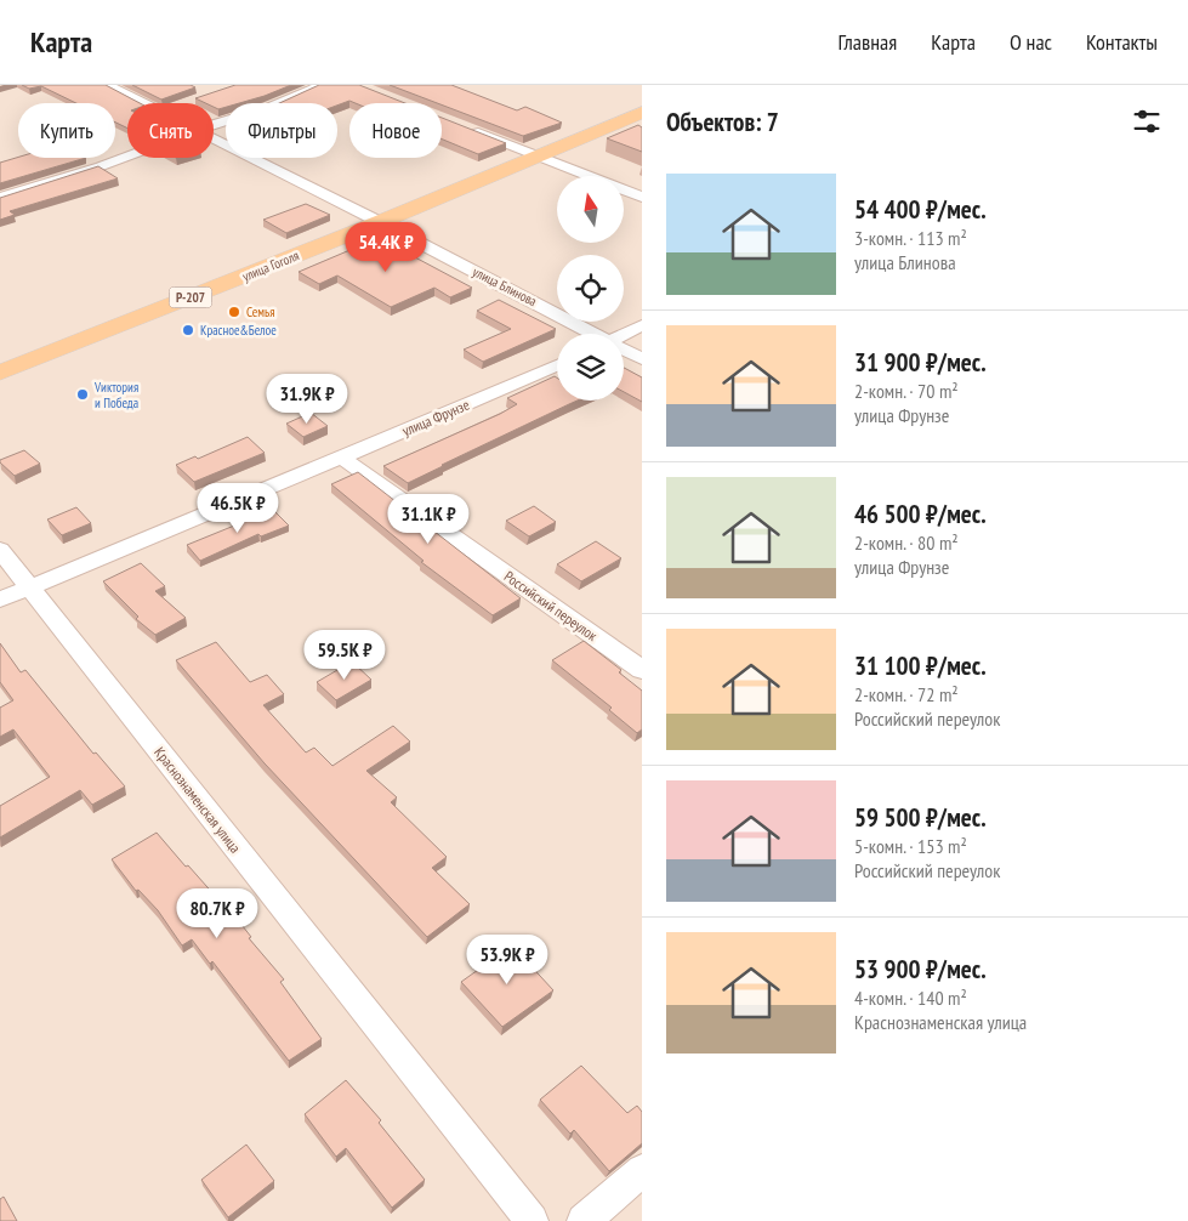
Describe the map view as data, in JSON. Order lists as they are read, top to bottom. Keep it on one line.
{"streets":{"main road":["улица Гоголя","Р-207"],"street":["улица Блинова","улица Фрунзе","Российский переулок","Краснознаменская улица"]},"crossings":[["улица Гоголя","улица Блинова"],["улица Фрунзе","Российский переулок"],["улица Фрунзе","Краснознаменская улица"]],"places":["Семья","Красное&Белое","Vиктория и Победа"],"north":"top","page":{"header":"Карта","nav":["Главная","Карта","О нас","Контакты"],"heading":"Объектов: 7","chip":["Купить","Снять","Фильтры","Новое"],"list":[{"name":"54 400 ₽/мес.","note":"3-комн. · 113 m² · улица Блинова"},{"name":"31 900 ₽/мес.","note":"2-комн. · 70 m² · улица Фрунзе"},{"name":"46 500 ₽/мес.","note":"2-комн. · 80 m² · улица Фрунзе"},{"name":"31 100 ₽/мес.","note":"2-комн. · 72 m² · Российский переулок"},{"name":"59 500 ₽/мес.","note":"5-комн. · 153 m² · Российский переулок"},{"name":"53 900 ₽/мес.","note":"4-комн. · 140 m² · Краснознаменская улица"}],"price":["54.4K ₽","31.9K ₽","46.5K ₽","31.1K ₽","59.5K ₽","80.7K ₽","53.9K ₽"]}}
